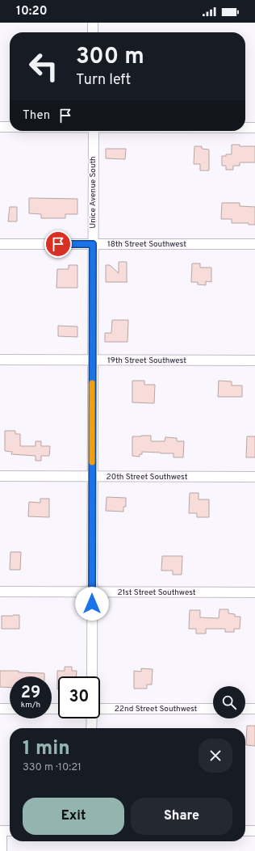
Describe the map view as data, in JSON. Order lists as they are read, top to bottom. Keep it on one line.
{"streets":{"street":["Unice Avenue South","18th Street Southwest","19th Street Southwest","20th Street Southwest","21st Street Southwest","22nd Street Southwest"]},"crossings":[["Unice Avenue South","18th Street Southwest"],["Unice Avenue South","19th Street Southwest"],["Unice Avenue South","20th Street Southwest"],["Unice Avenue South","21st Street Southwest"]],"page":{"status":"10:20","turn":["300 m","Turn left"],"then":"Then","speed":"29 km/h","limit":"30","heading":["1 min","330 m · 10:21"],"buttons":["Exit","Share"]}}
